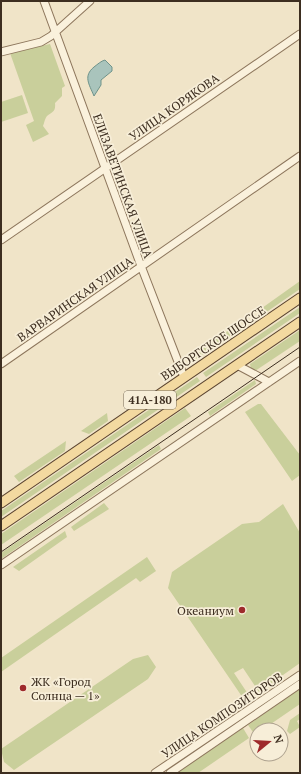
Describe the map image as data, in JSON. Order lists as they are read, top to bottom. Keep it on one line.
{"streets":{"main road":["ВЫБОРГСКОЕ ШОССЕ","41А-180"],"street":["УЛИЦА КОРЯКОВА","ЕЛИЗАВЕТИНСКАЯ УЛИЦА","ВАРВАРИНСКАЯ УЛИЦА","УЛИЦА КОМПОЗИТОРОВ"]},"crossings":[["УЛИЦА КОРЯКОВА","ЕЛИЗАВЕТИНСКАЯ УЛИЦА"],["ЕЛИЗАВЕТИНСКАЯ УЛИЦА","ВАРВАРИНСКАЯ УЛИЦА"],["ЕЛИЗАВЕТИНСКАЯ УЛИЦА","ВЫБОРГСКОЕ ШОССЕ"]],"places":["Океаниум","ЖК «Город Солнца — 1»"],"north":"right"}
